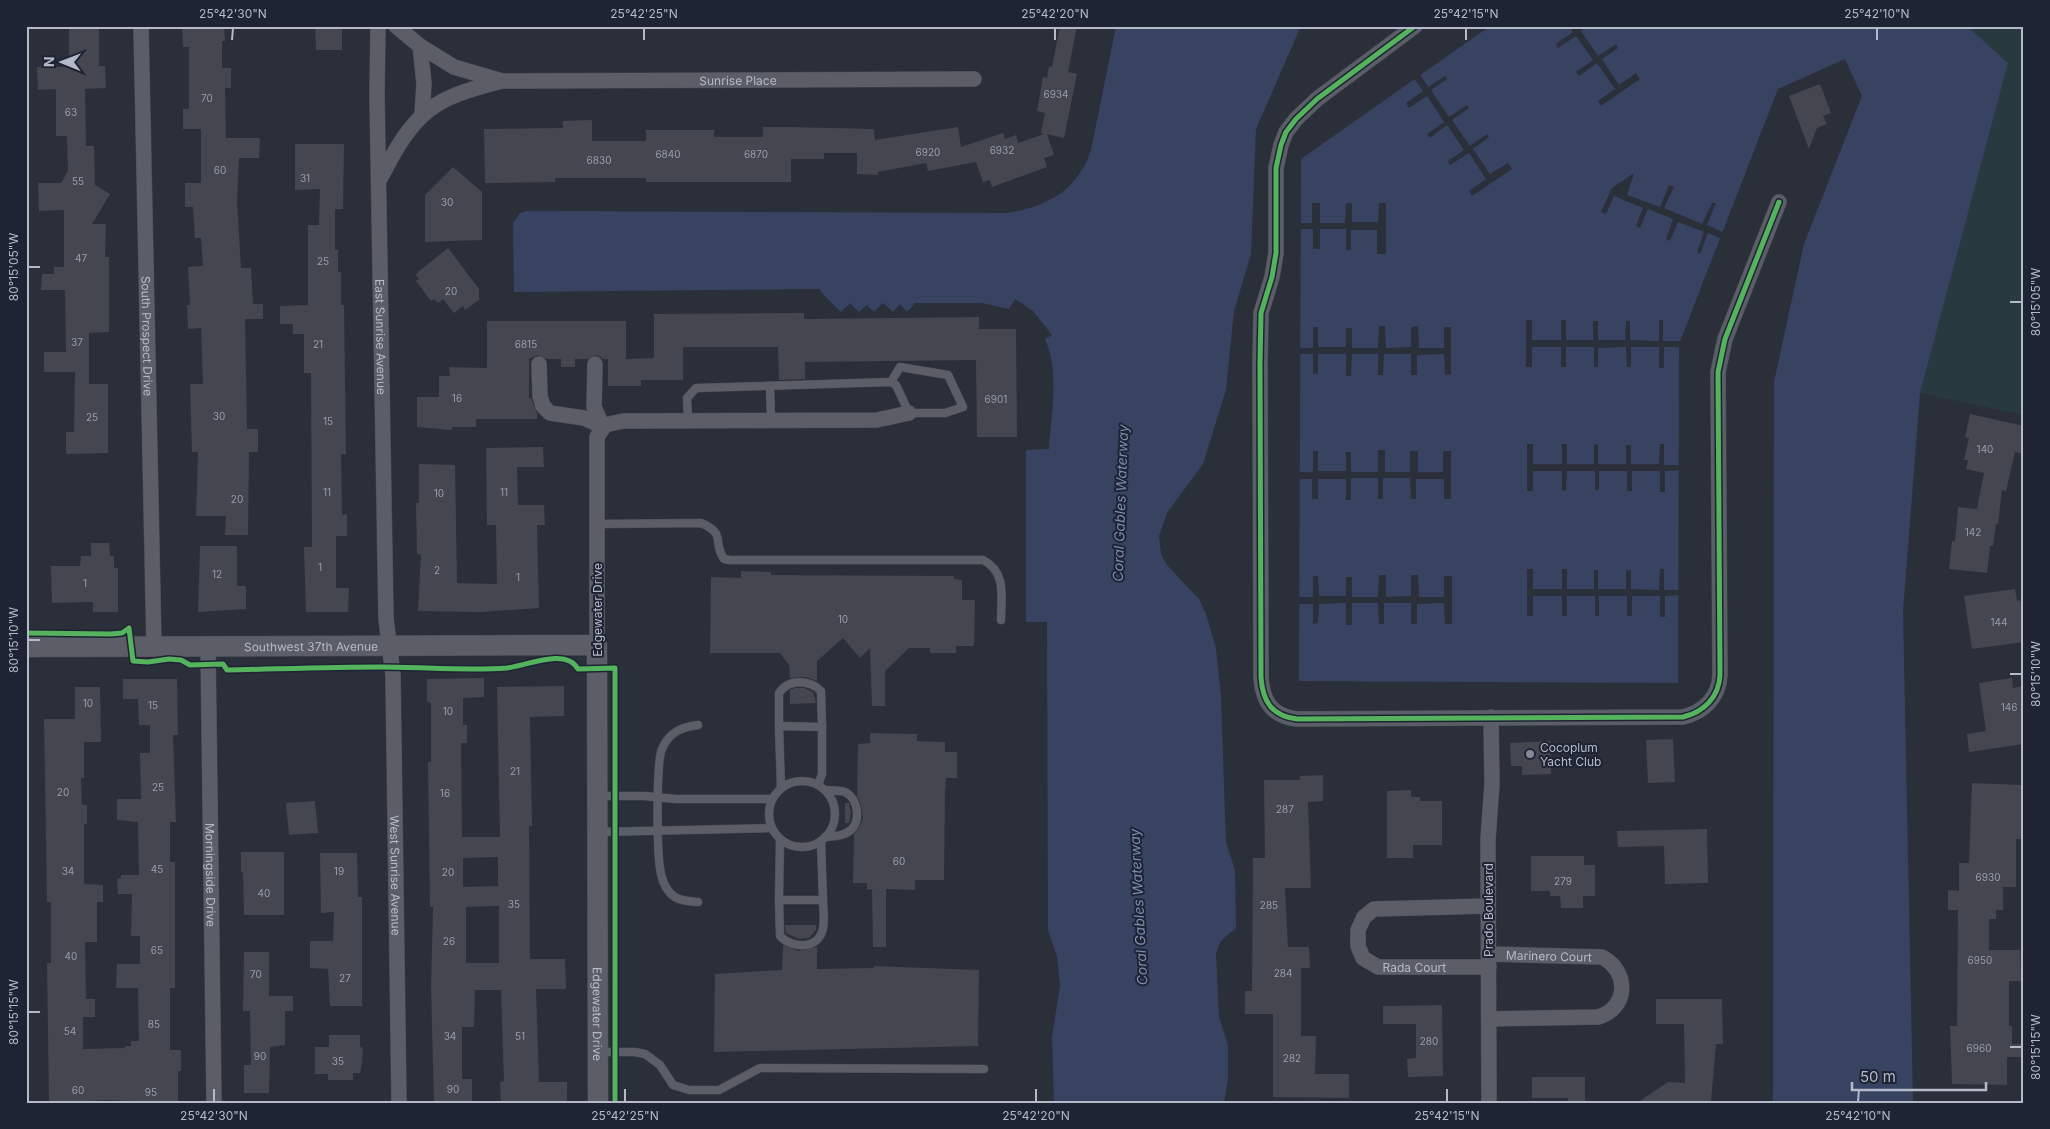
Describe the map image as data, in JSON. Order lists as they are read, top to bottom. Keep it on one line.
{"streets":{"street":["Sunrise Place","South Prospect Drive","East Sunrise Avenue","Edgewater Drive","Southwest 37th Avenue","Morningside Drive","West Sunrise Avenue","Prado Boulevard","Marinero Court","Rada Court"]},"crossings":[["Sunrise Place","East Sunrise Avenue"],["South Prospect Drive","Southwest 37th Avenue"],["East Sunrise Avenue","Southwest 37th Avenue"],["East Sunrise Avenue","West Sunrise Avenue"],["Edgewater Drive","Southwest 37th Avenue"],["Southwest 37th Avenue","Morningside Drive"],["Southwest 37th Avenue","West Sunrise Avenue"],["Prado Boulevard","Marinero Court"],["Prado Boulevard","Rada Court"],["Marinero Court","Rada Court"]],"water":["Coral Gables Waterway"],"places":["Cocoplum Yacht Club"],"house_numbers":["6934","70","63","6932","6920","6840","6870","6830","60","31","55","30","47","25","20","37","21","6815","16","6901","30","25","15","140","11","11","10","20","142","1","2","12","1","1","10","144","10","15","146","10","21","25","20","16","287","60","45","34","19","20","6930","279","40","35","285","26","65","40","6950","284","70","27","85","54","34","51","280","6960","90","282","35","90","60","95"],"scale_bar":"50 m","north":"left","coordinates":["25°42'30\"N","25°42'25\"N","25°42'20\"N","25°42'15\"N","25°42'10\"N","80°15'05\"W","80°15'10\"W","80°15'15\"W"]}
